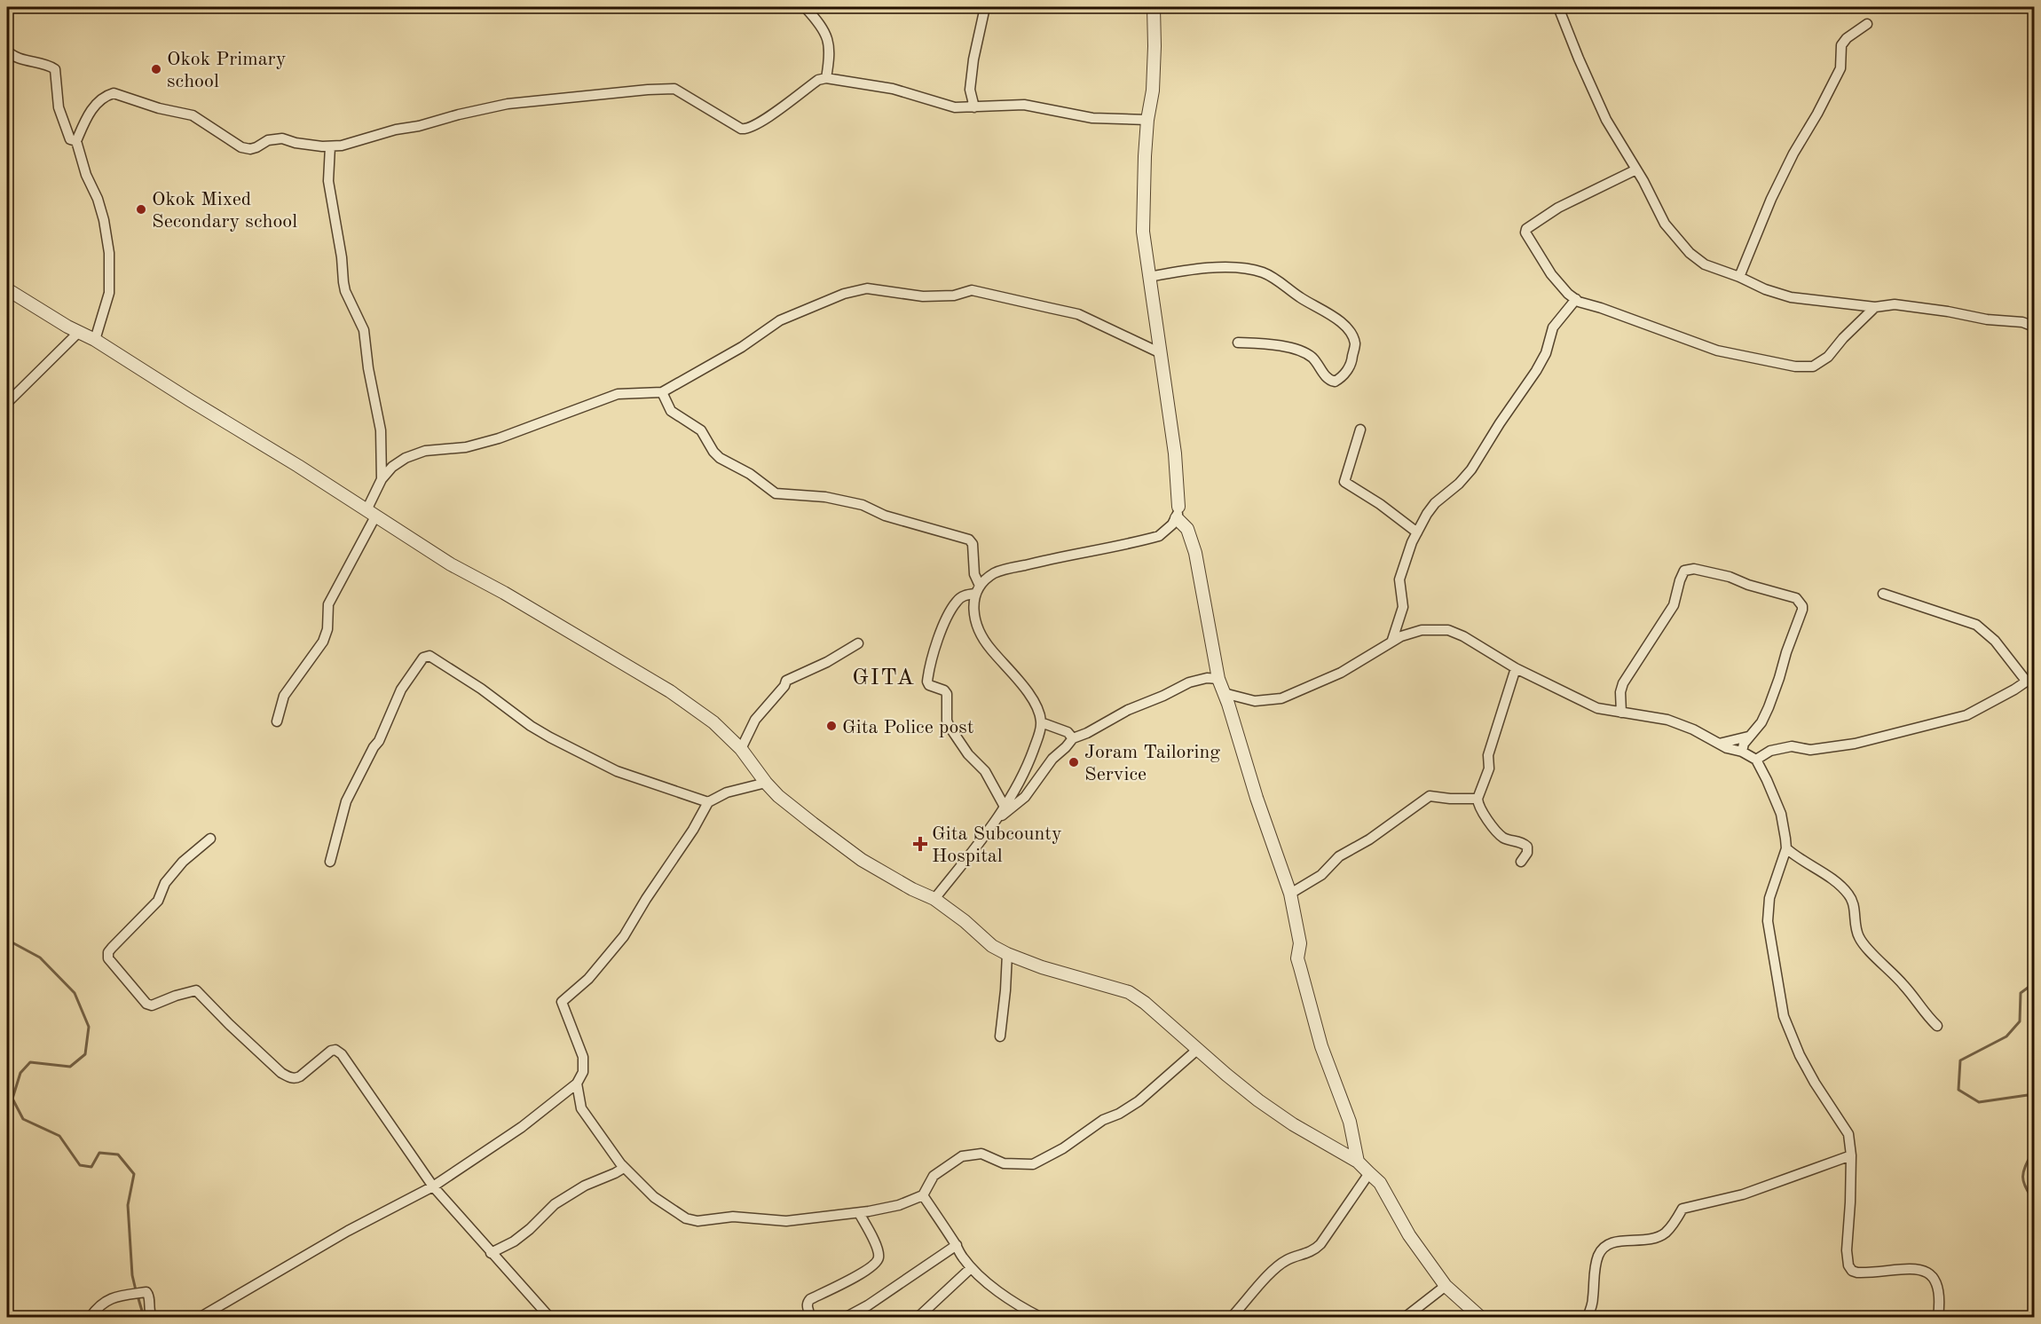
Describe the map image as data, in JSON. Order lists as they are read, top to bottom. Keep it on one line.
{"districts":["GITA"],"places":{"other":["Okok Primary school","Okok Mixed Secondary school","Gita Police post","Joram Tailoring Service"],"health":["Gita Subcounty Hospital"]}}
